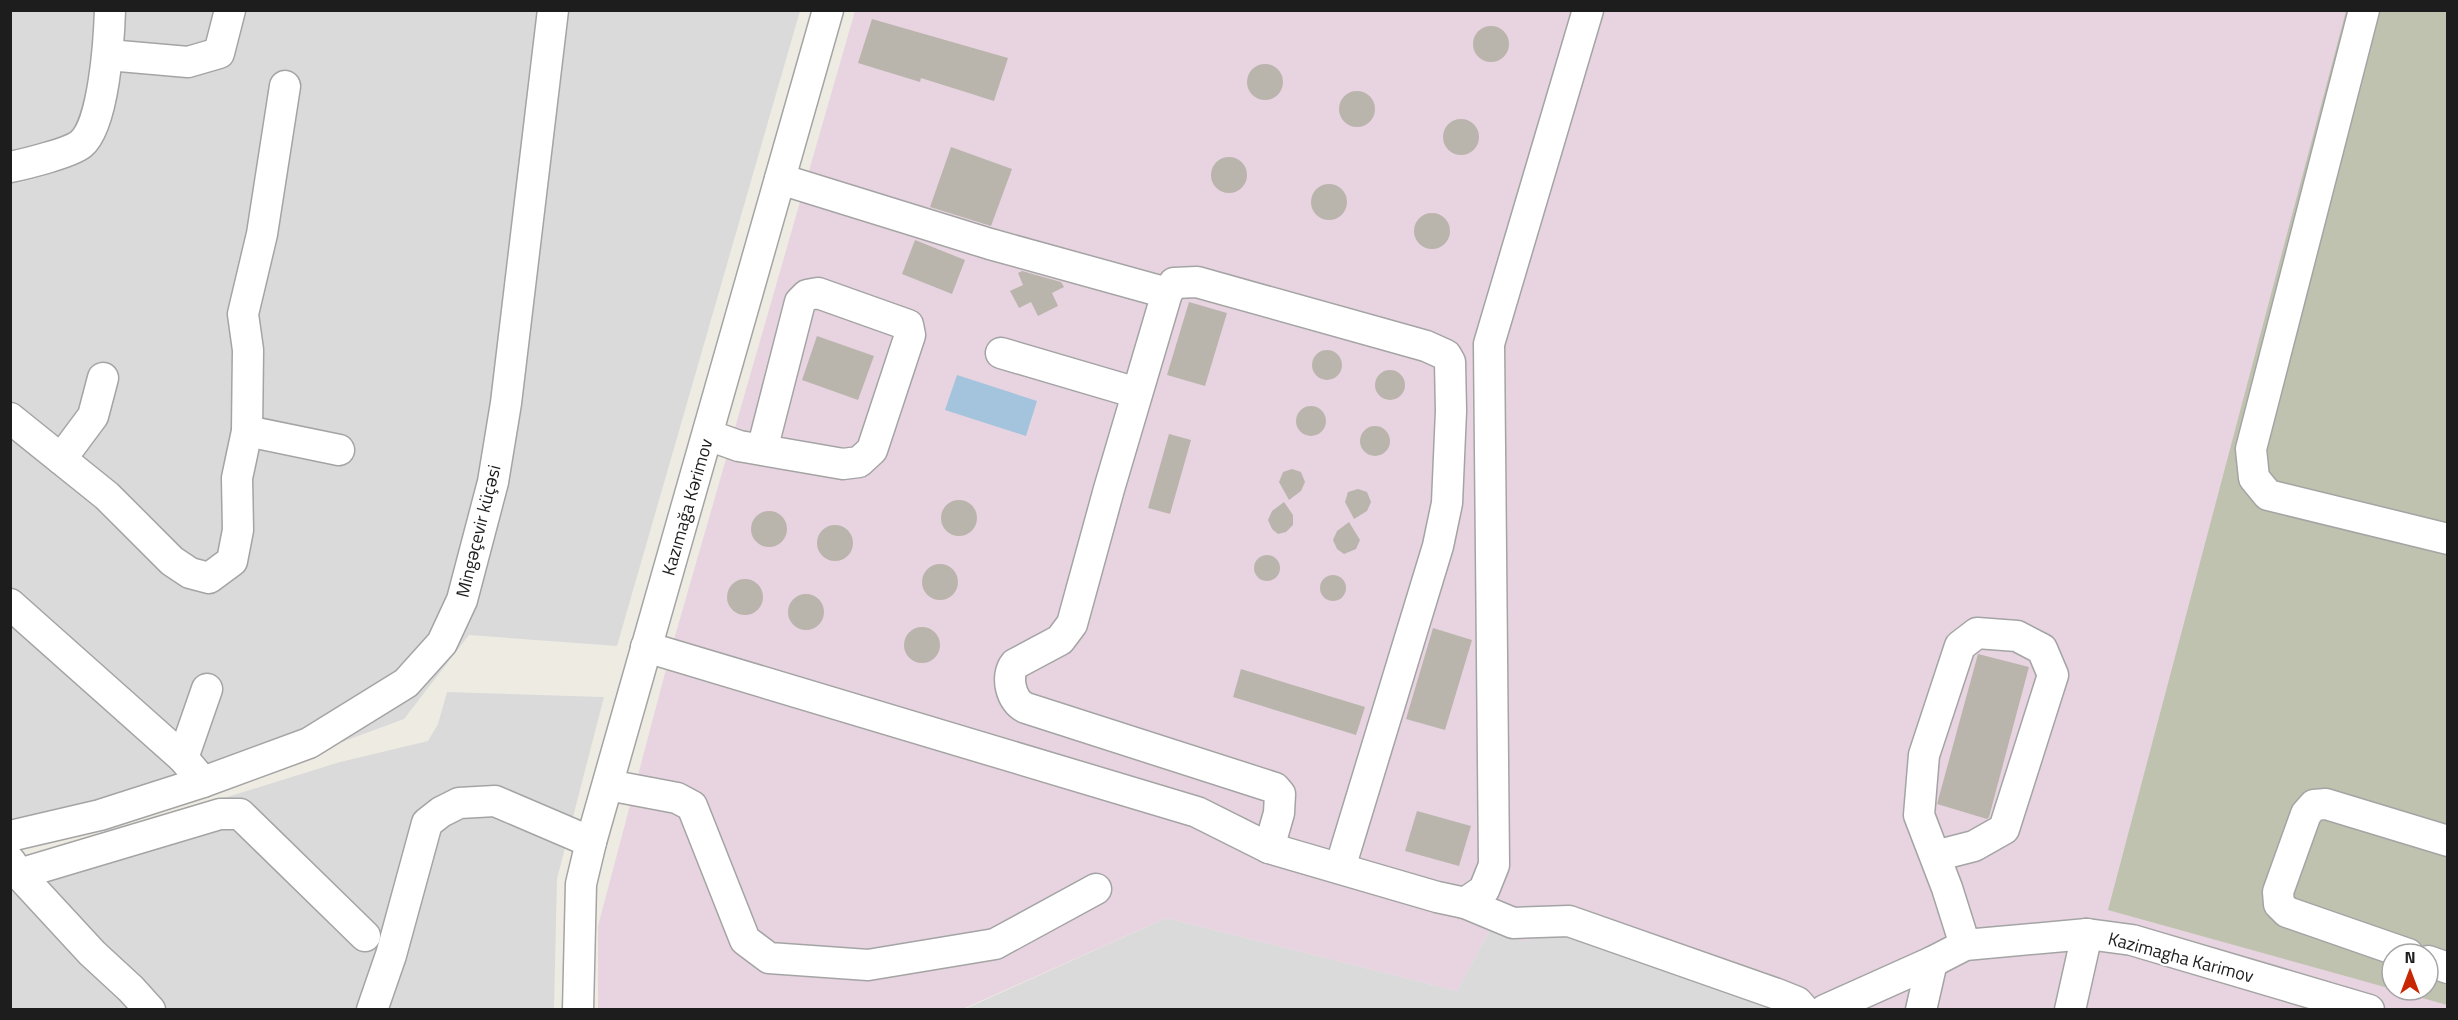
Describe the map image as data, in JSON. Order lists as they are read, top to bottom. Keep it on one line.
{"streets":{"street":["Kazımağa Kərimov","Mingəçevir küçəsi","Kazimagha Karimov"]},"north":"top"}
